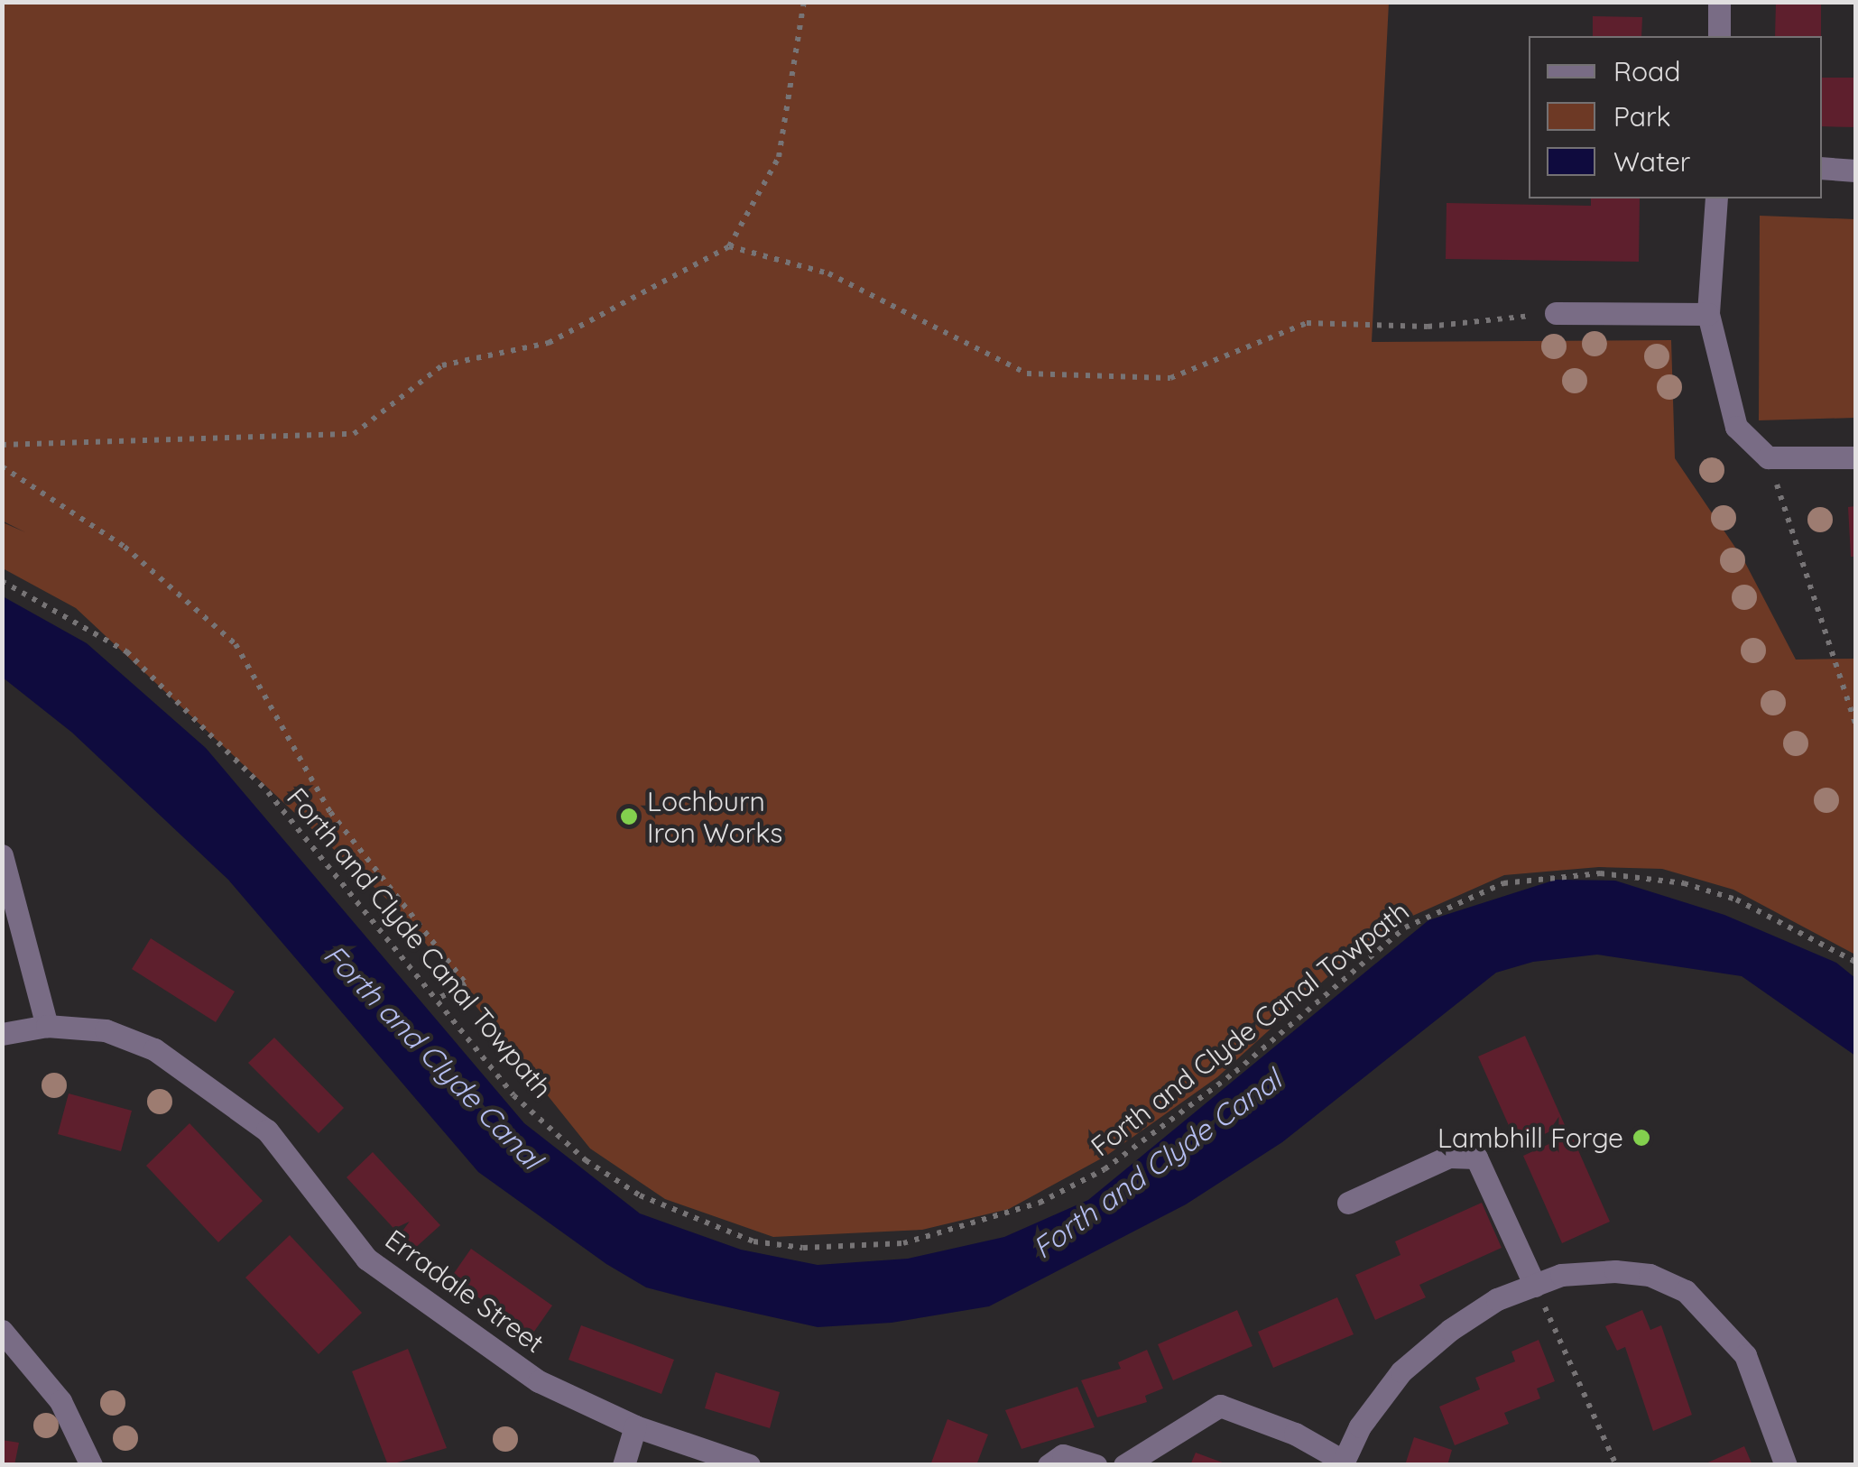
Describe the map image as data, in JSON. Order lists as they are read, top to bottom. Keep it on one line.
{"streets":{"street":["Erradale Street"],"path":["Forth and Clyde Canal Towpath"]},"water":["Forth and Clyde Canal"],"places":["Lochburn Iron Works","Lambhill Forge"],"legend":["Road","Park","Water"]}
